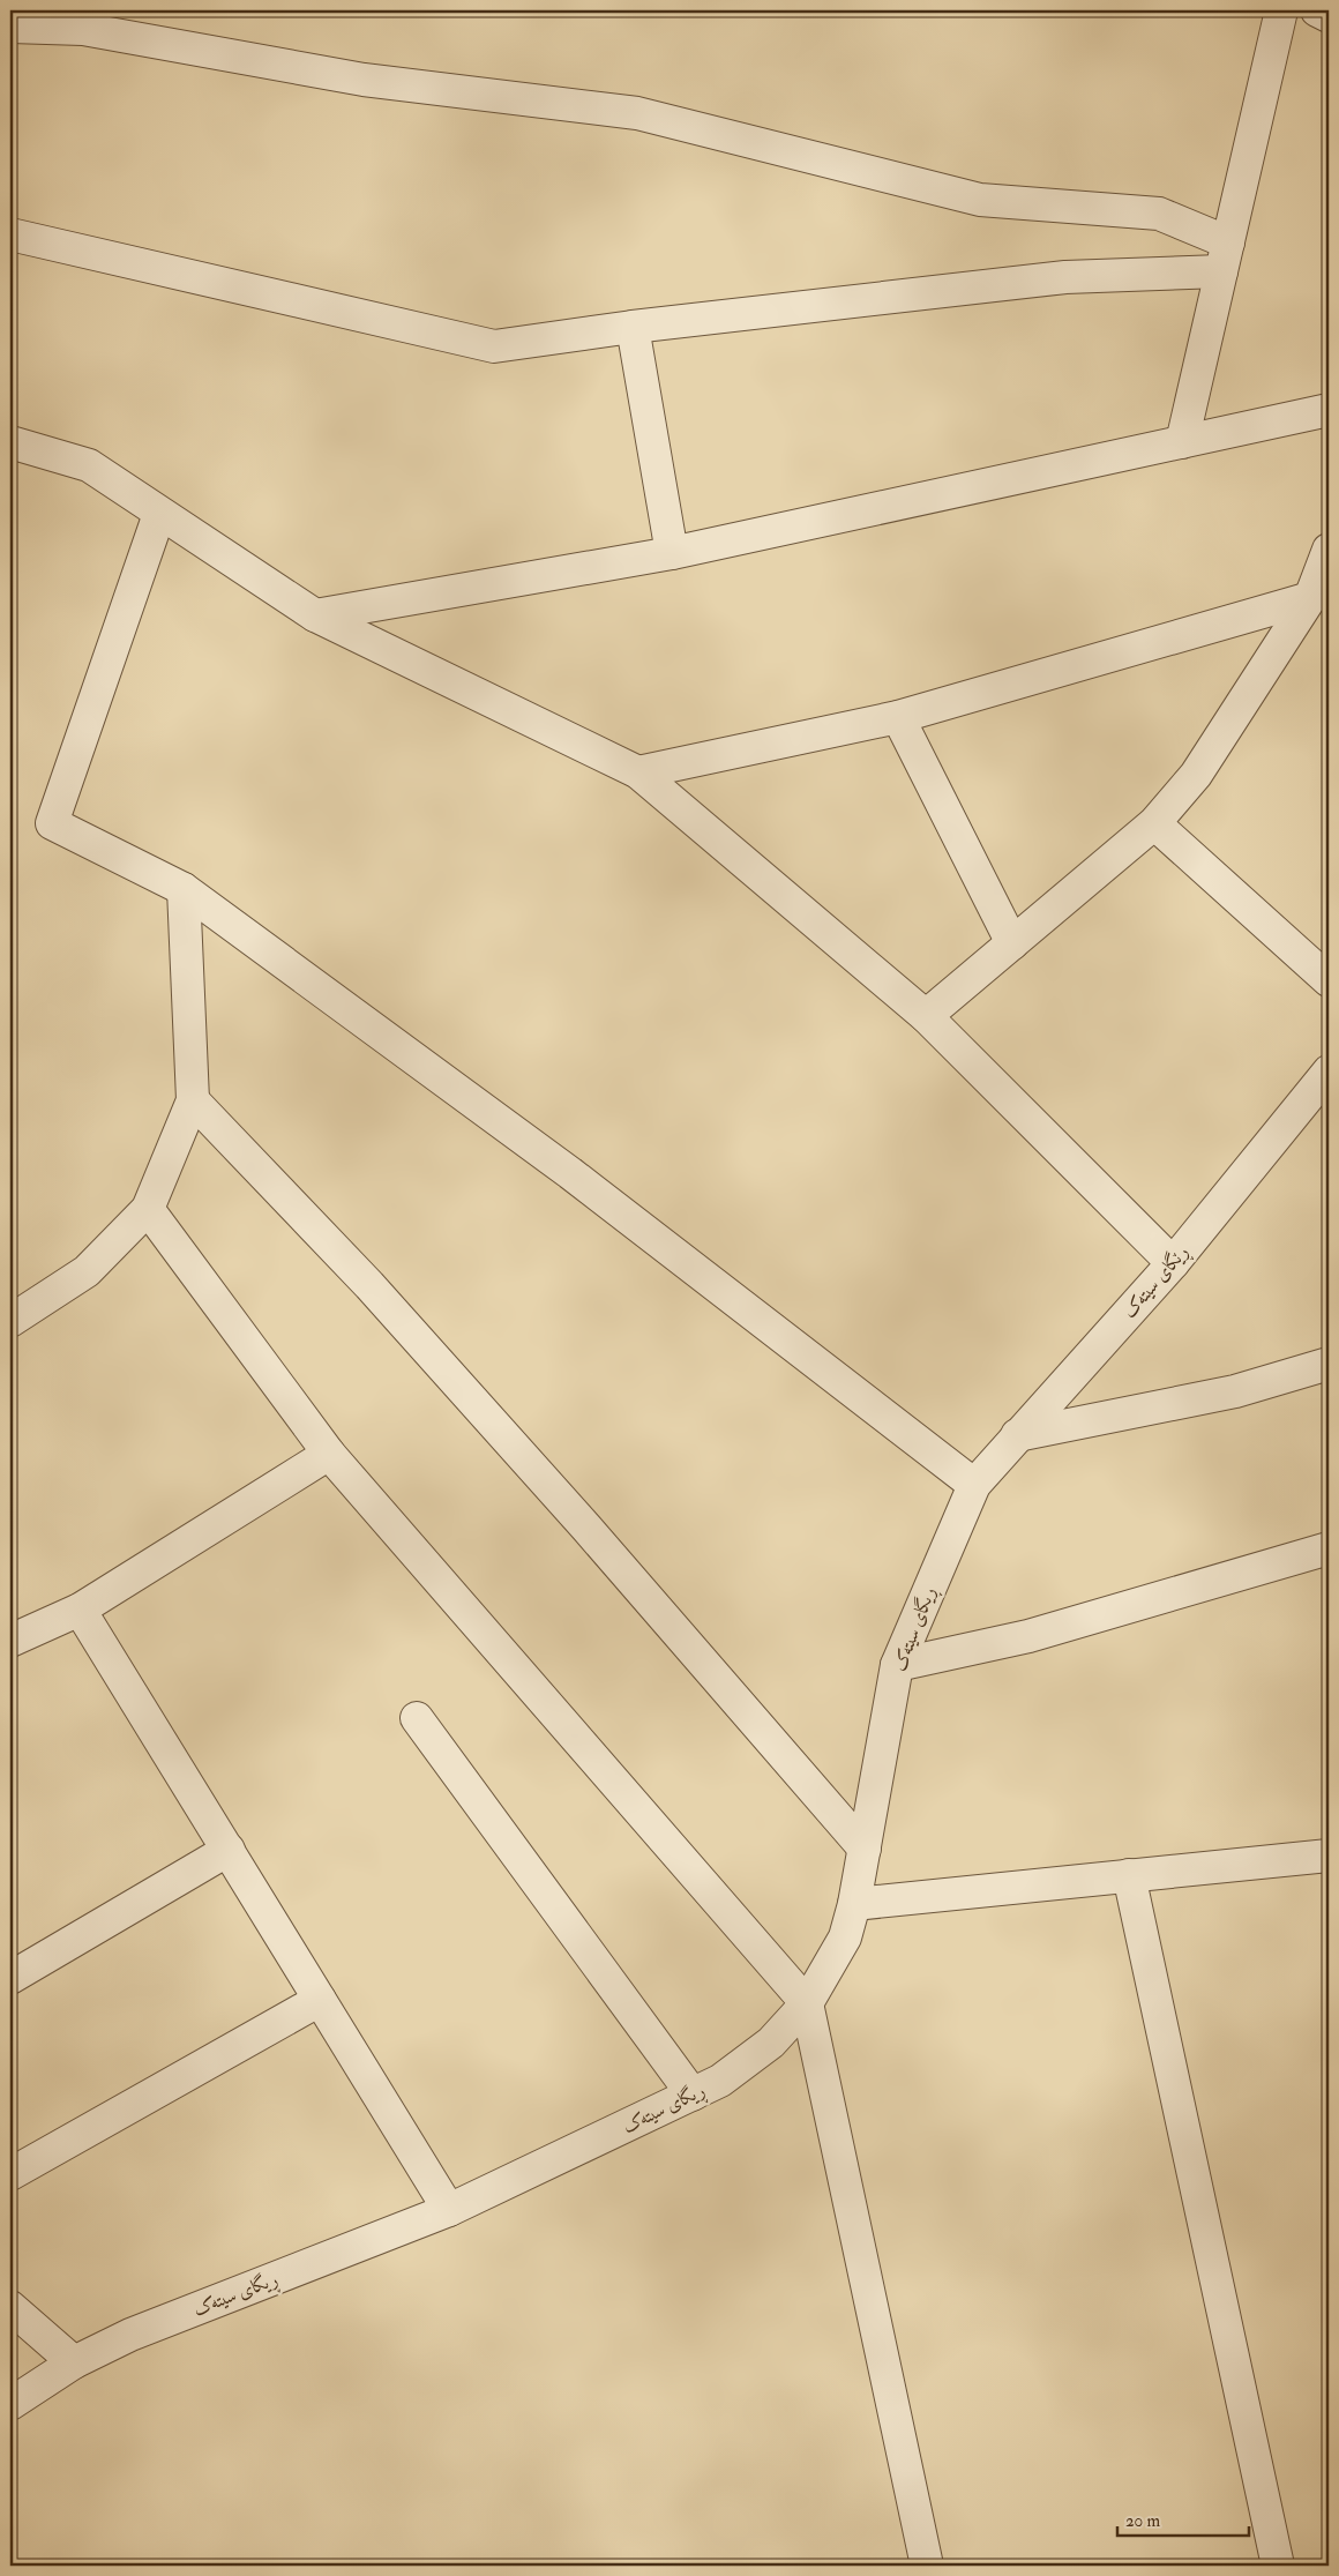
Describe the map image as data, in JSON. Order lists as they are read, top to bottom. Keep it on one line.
{"streets":{"street":["ڕێگای سیتەک","ڕیگای سیتەک"]},"crossings":[["ڕێگای سیتەک","ڕیگای سیتەک"]],"scale_bar":"20 m"}
